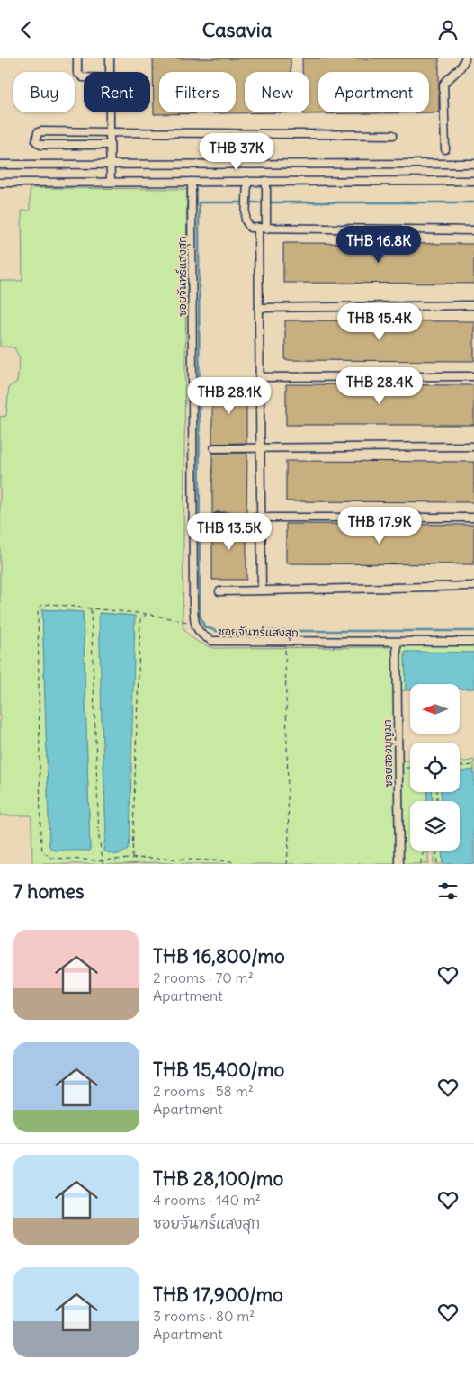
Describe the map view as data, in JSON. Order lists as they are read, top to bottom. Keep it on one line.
{"streets":{"street":["ซอยจันทร์แสงสุก","ซอยสองบุญมา"]},"crossings":[["ซอยจันทร์แสงสุก","ซอยสองบุญมา"]],"north":"left","page":{"header":"Casavia","chip":["Buy","Rent","Filters","New","Apartment"],"price":["THB 37K","THB 16.8K","THB 15.4K","THB 28.4K","THB 28.1K","THB 17.9K","THB 13.5K"],"heading":"7 homes","list":[{"name":"THB 16,800/mo","note":"2 rooms · 70 m² · Apartment"},{"name":"THB 15,400/mo","note":"2 rooms · 58 m² · Apartment"},{"name":"THB 28,100/mo","note":"4 rooms · 140 m² · ซอยจันทร์แสงสุก"},{"name":"THB 17,900/mo","note":"3 rooms · 80 m² · Apartment"}]}}
